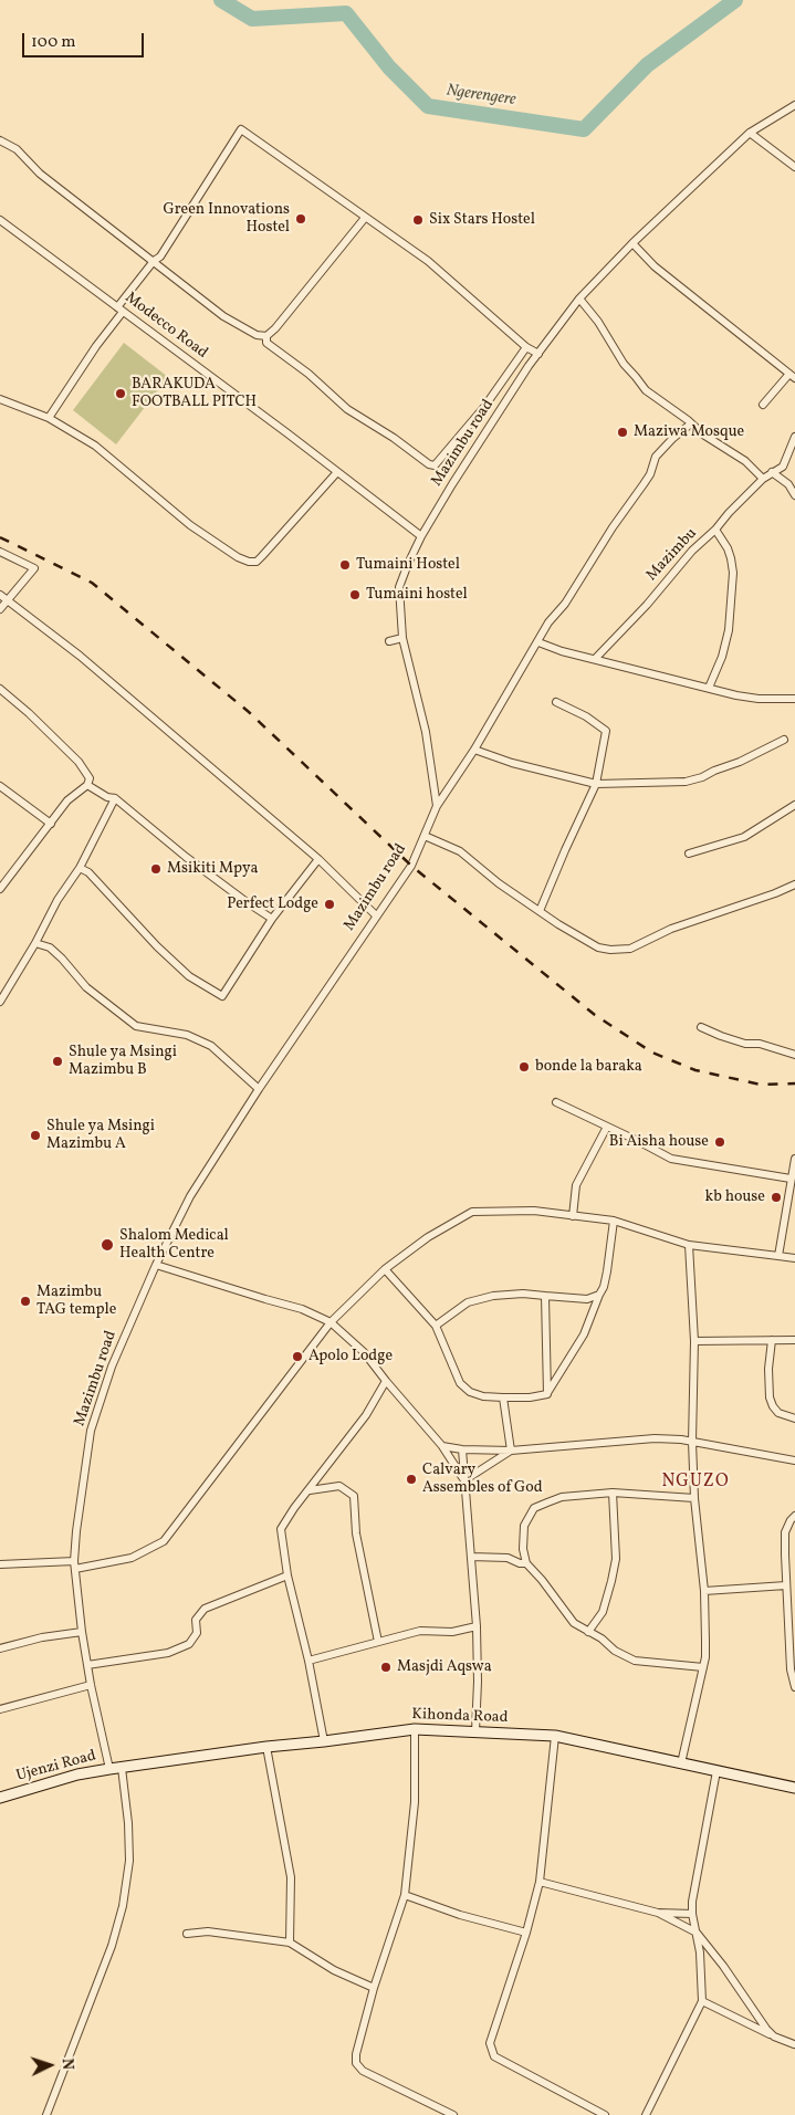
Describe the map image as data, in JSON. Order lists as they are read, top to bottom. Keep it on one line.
{"streets":{"street":["Modecco Road","Mazimbu road","Mazimbu","Kihonda Road","Ujenzi Road"]},"crossings":[["Modecco Road","Mazimbu road"],["Mazimbu road","Ujenzi Road"],["Kihonda Road","Ujenzi Road"]],"districts":["NGUZO"],"water":["Ngerengere"],"places":["Green Innovations Hostel","Six Stars Hostel","BARAKUDA FOOTBALL PITCH","Maziwa Mosque","Tumaini Hostel","Tumaini hostel","Msikiti Mpya","Perfect Lodge","Shule ya Msingi Mazimbu B","bonde la baraka","Shule ya Msingi Mazimbu A","Bi Aisha house","kb house","Shalom Medical Health Centre","Mazimbu TAG temple","Apolo Lodge","Calvary Assembles of God","Masjdi Aqswa"],"scale_bar":"100 m","north":"right"}
